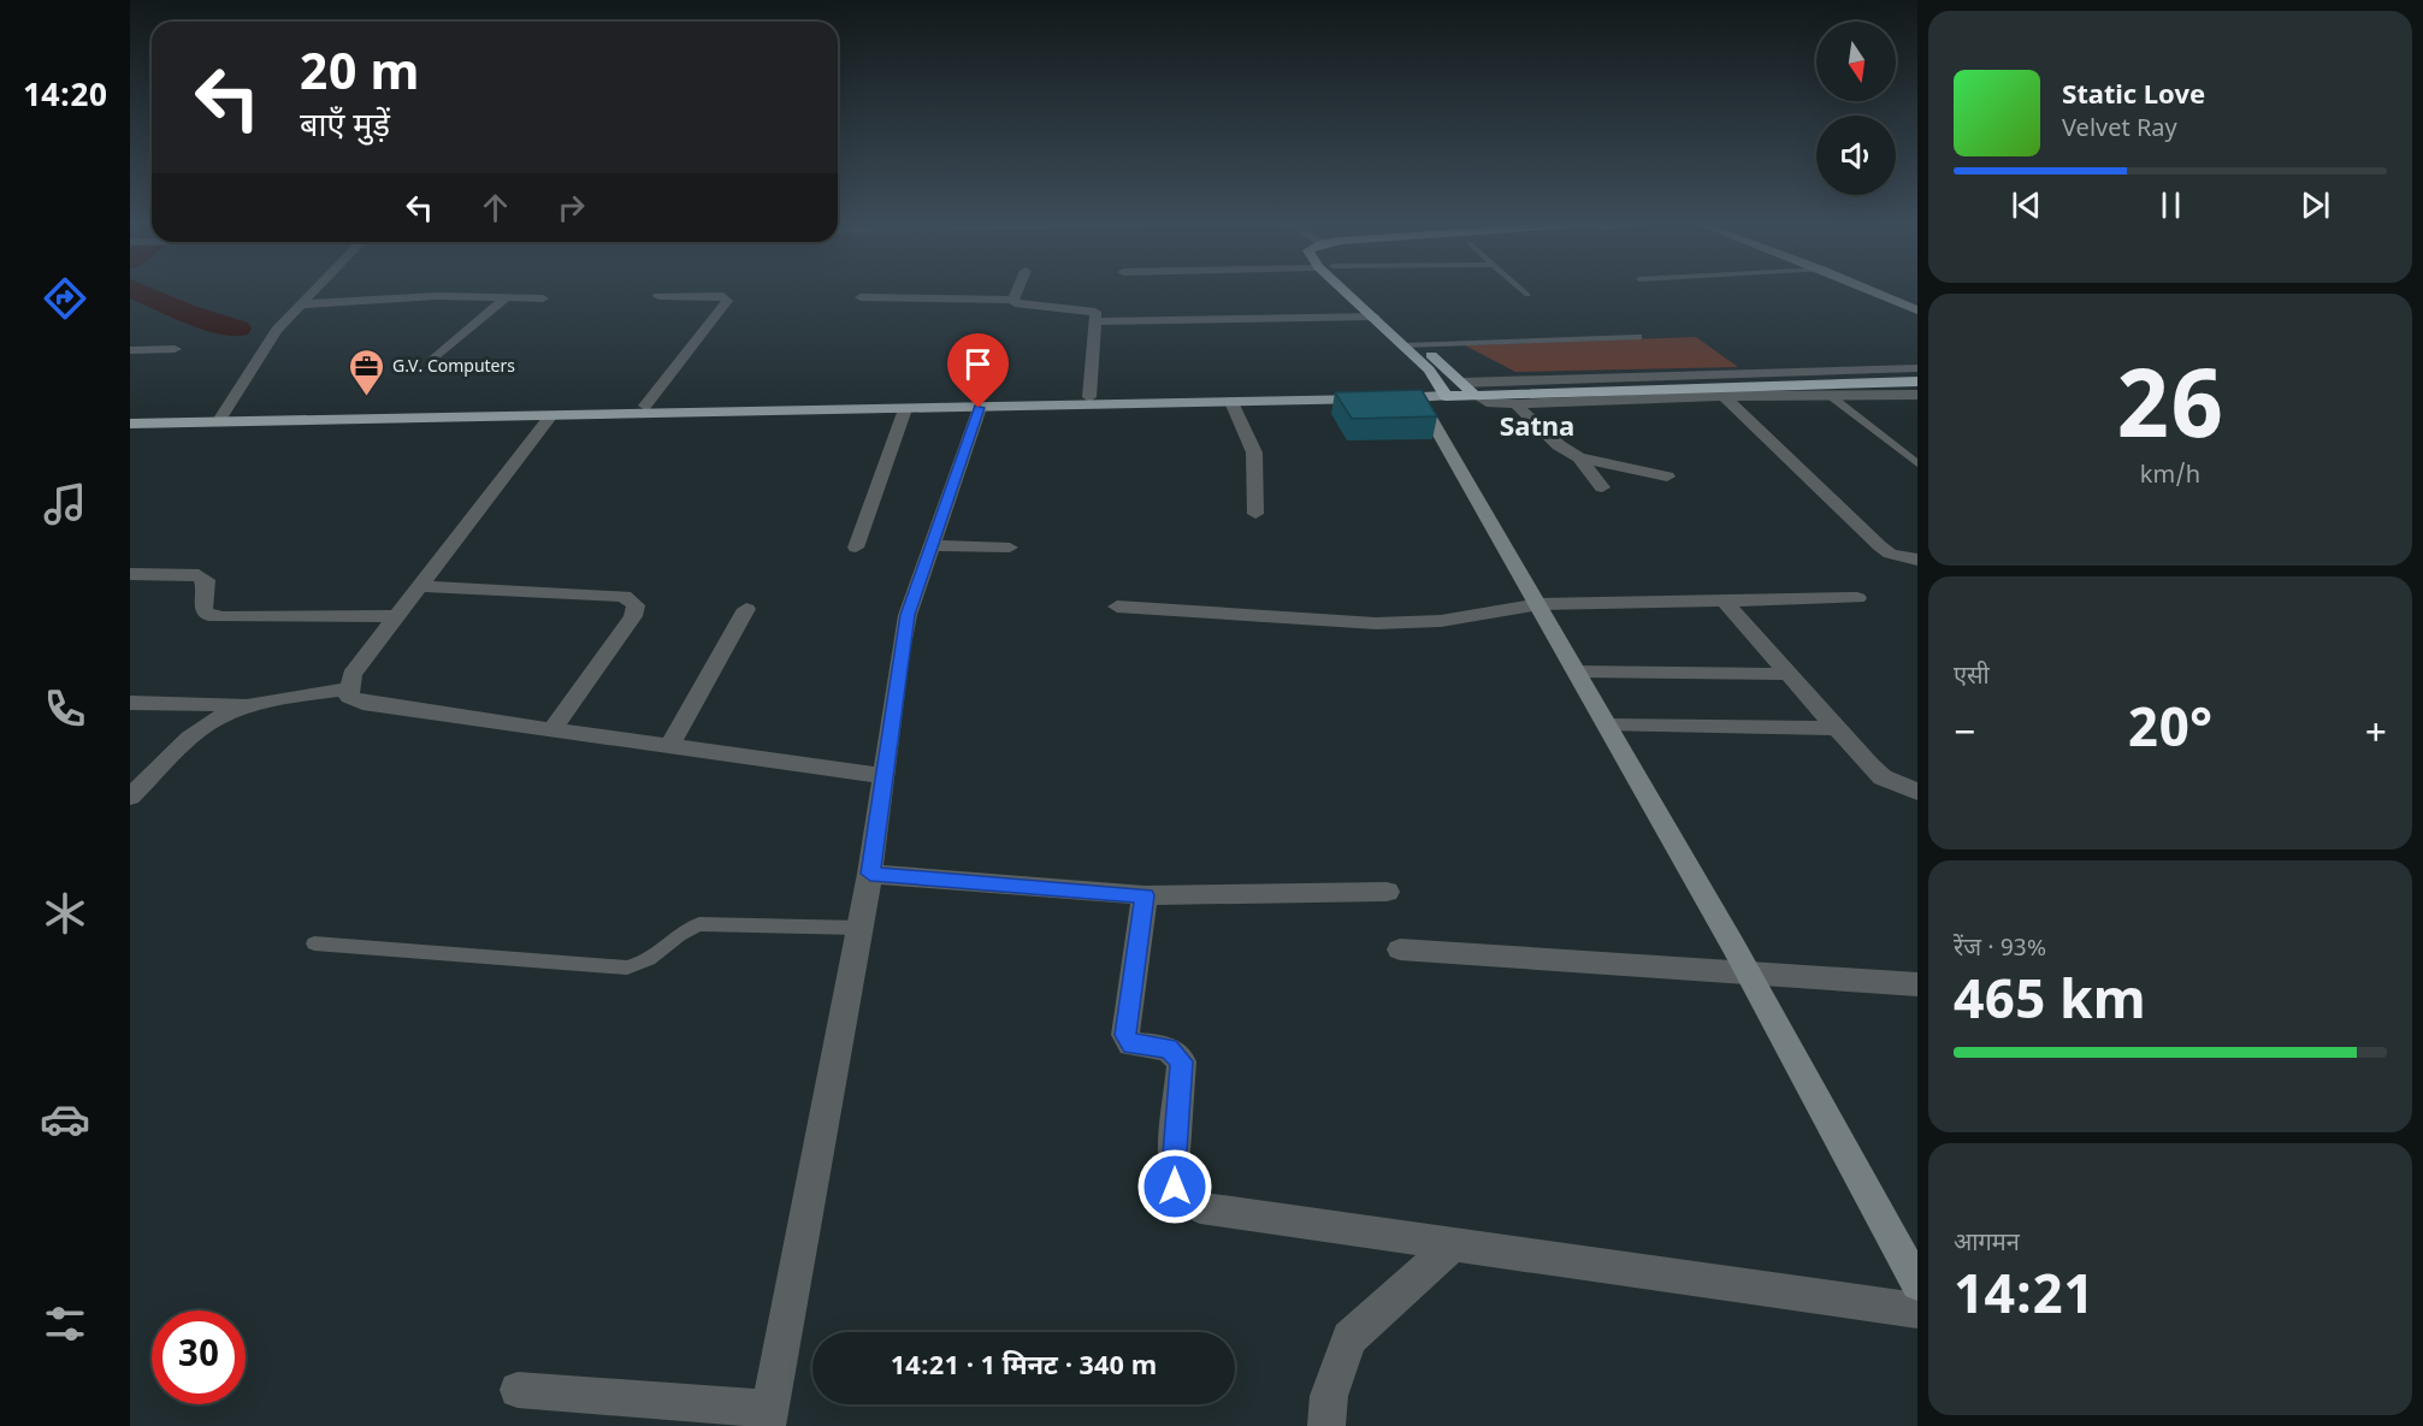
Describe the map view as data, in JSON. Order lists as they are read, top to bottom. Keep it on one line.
{"districts":["Satna"],"places":{"office":["G.V. Computers"]},"north":"bottom","page":{"tabs":"14:20","turn":["20 m","बाएँ मुड़ें"],"song":["Static Love","Velvet Ray"],"tile":[["26","km/h"],"एसी",["रेंज · 93%","465 km"],["आगमन","14:21"]],"heat":["−","20°","+"],"limit":"30","trip":"14:21 · 1 मिनट · 340 m"}}
